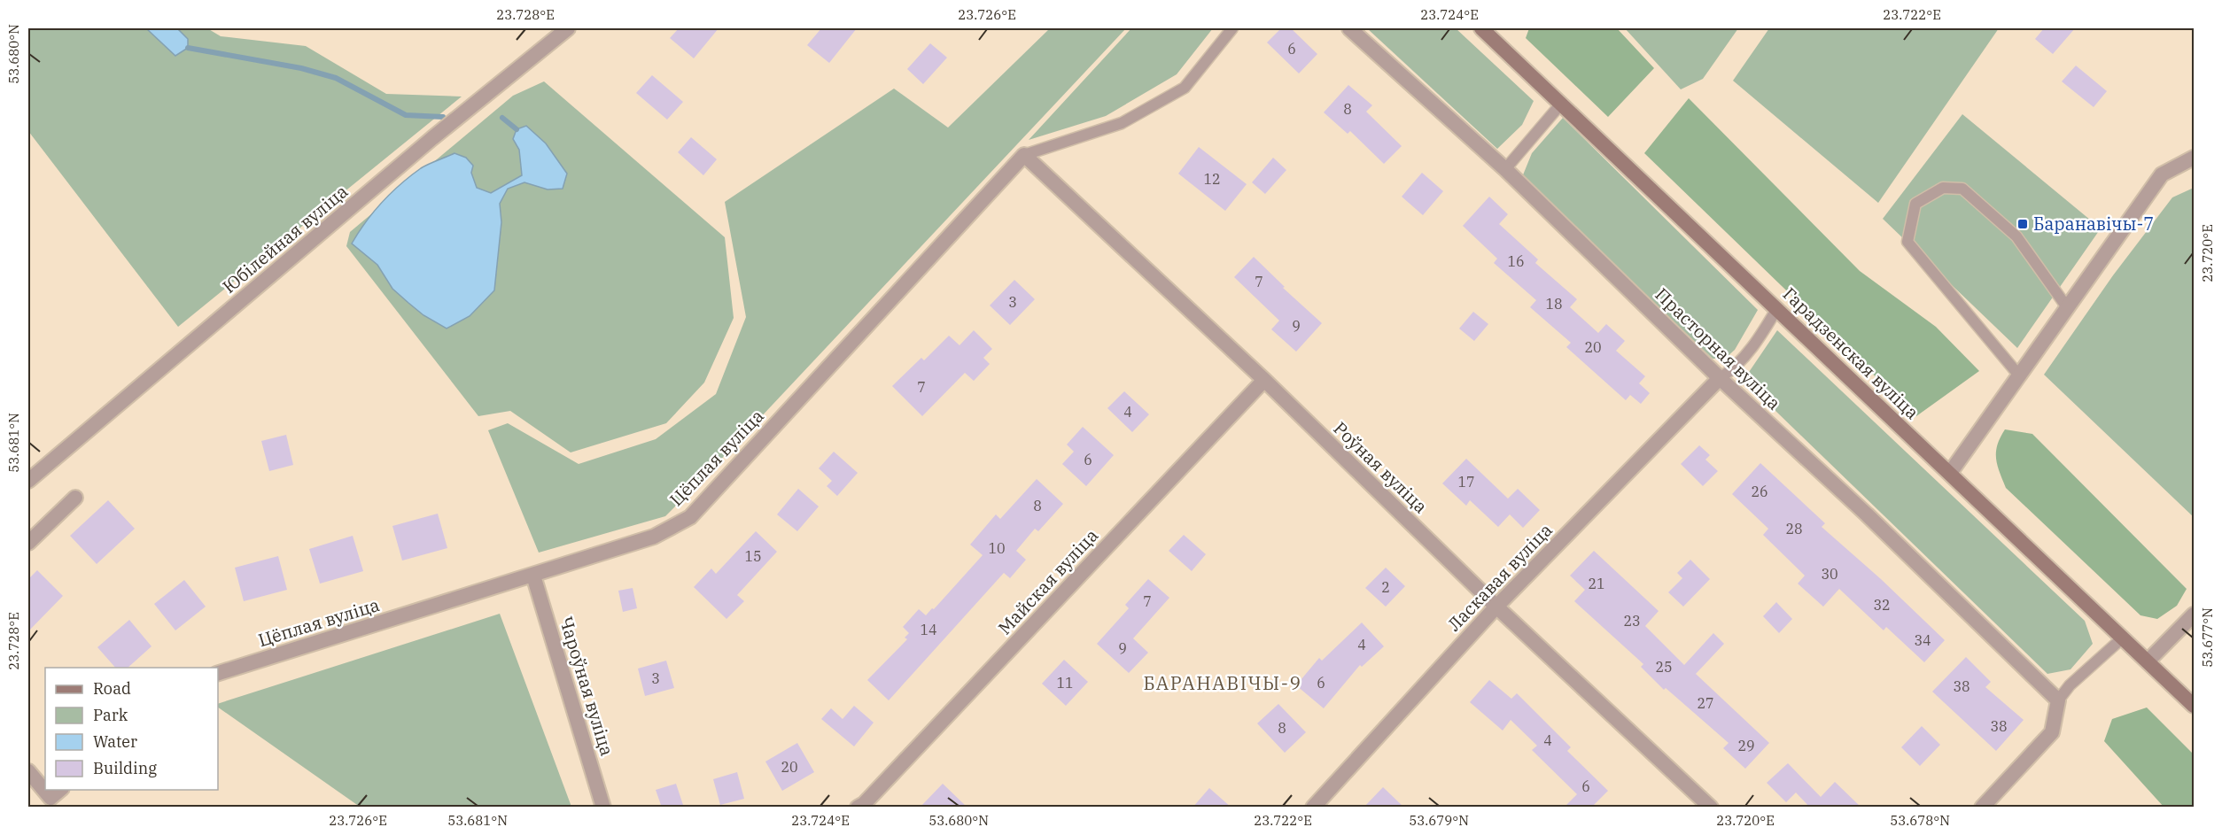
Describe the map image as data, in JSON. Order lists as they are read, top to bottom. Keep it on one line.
{"streets":{"main road":["Гарадзенская вуліца"],"street":["Юбілейная вуліца","Прасторная вуліца","Цёплая вуліца","Роўная вуліца","Ласкавая вуліца","Майская вуліца","Чароўная вуліца"]},"crossings":[["Прасторная вуліца","Ласкавая вуліца"],["Цёплая вуліца","Роўная вуліца"],["Цёплая вуліца","Чароўная вуліца"],["Роўная вуліца","Ласкавая вуліца"],["Роўная вуліца","Майская вуліца"]],"districts":["БАРАНАВІЧЫ-9"],"places":{"transit":["Баранавічы-7"]},"house_numbers":["6","8","12","16","7","3","18","9","20","7","4","6","17","26","8","28","10","15","30","21","2","7","32","23","14","34","4","9","25","3","11","6","38","27","38","8","4","29","20","6"],"legend":["Road","Park","Water","Building"],"coordinates":["23.728°E","23.726°E","23.724°E","23.722°E","53.680°N","23.720°E","53.681°N","53.677°N","53.679°N","53.678°N"]}
